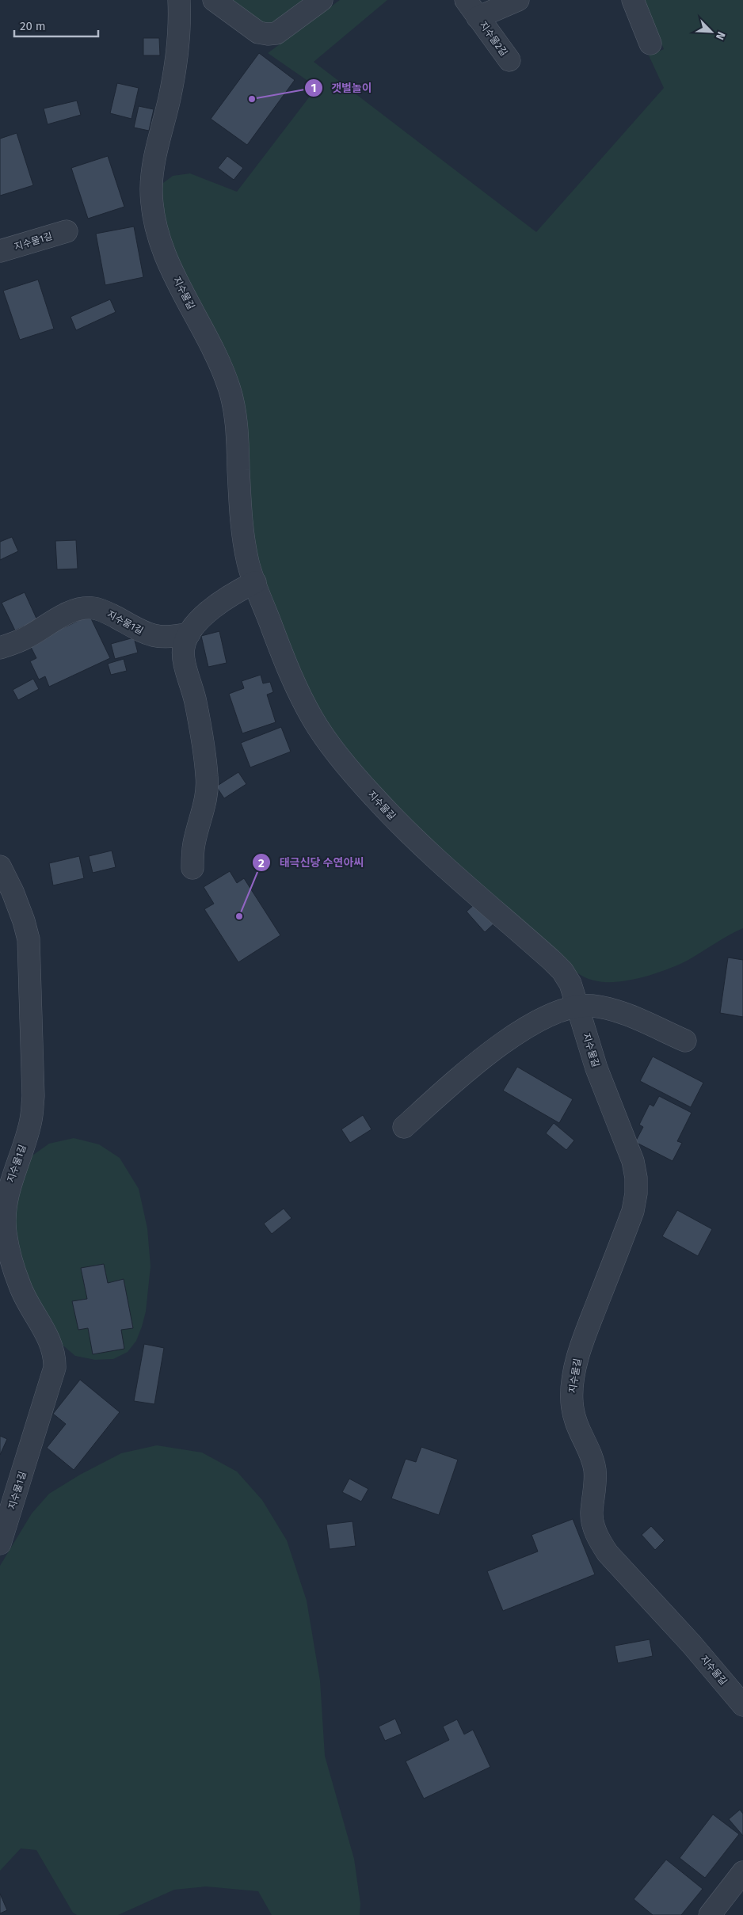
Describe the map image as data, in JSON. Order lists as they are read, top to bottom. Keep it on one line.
{"streets":{"lane":["지수물2길","지수물1길","지수물길"]},"places":["갯벌놀이","태극신당 수연아씨"],"scale_bar":"20 m","north":"bottom right"}
